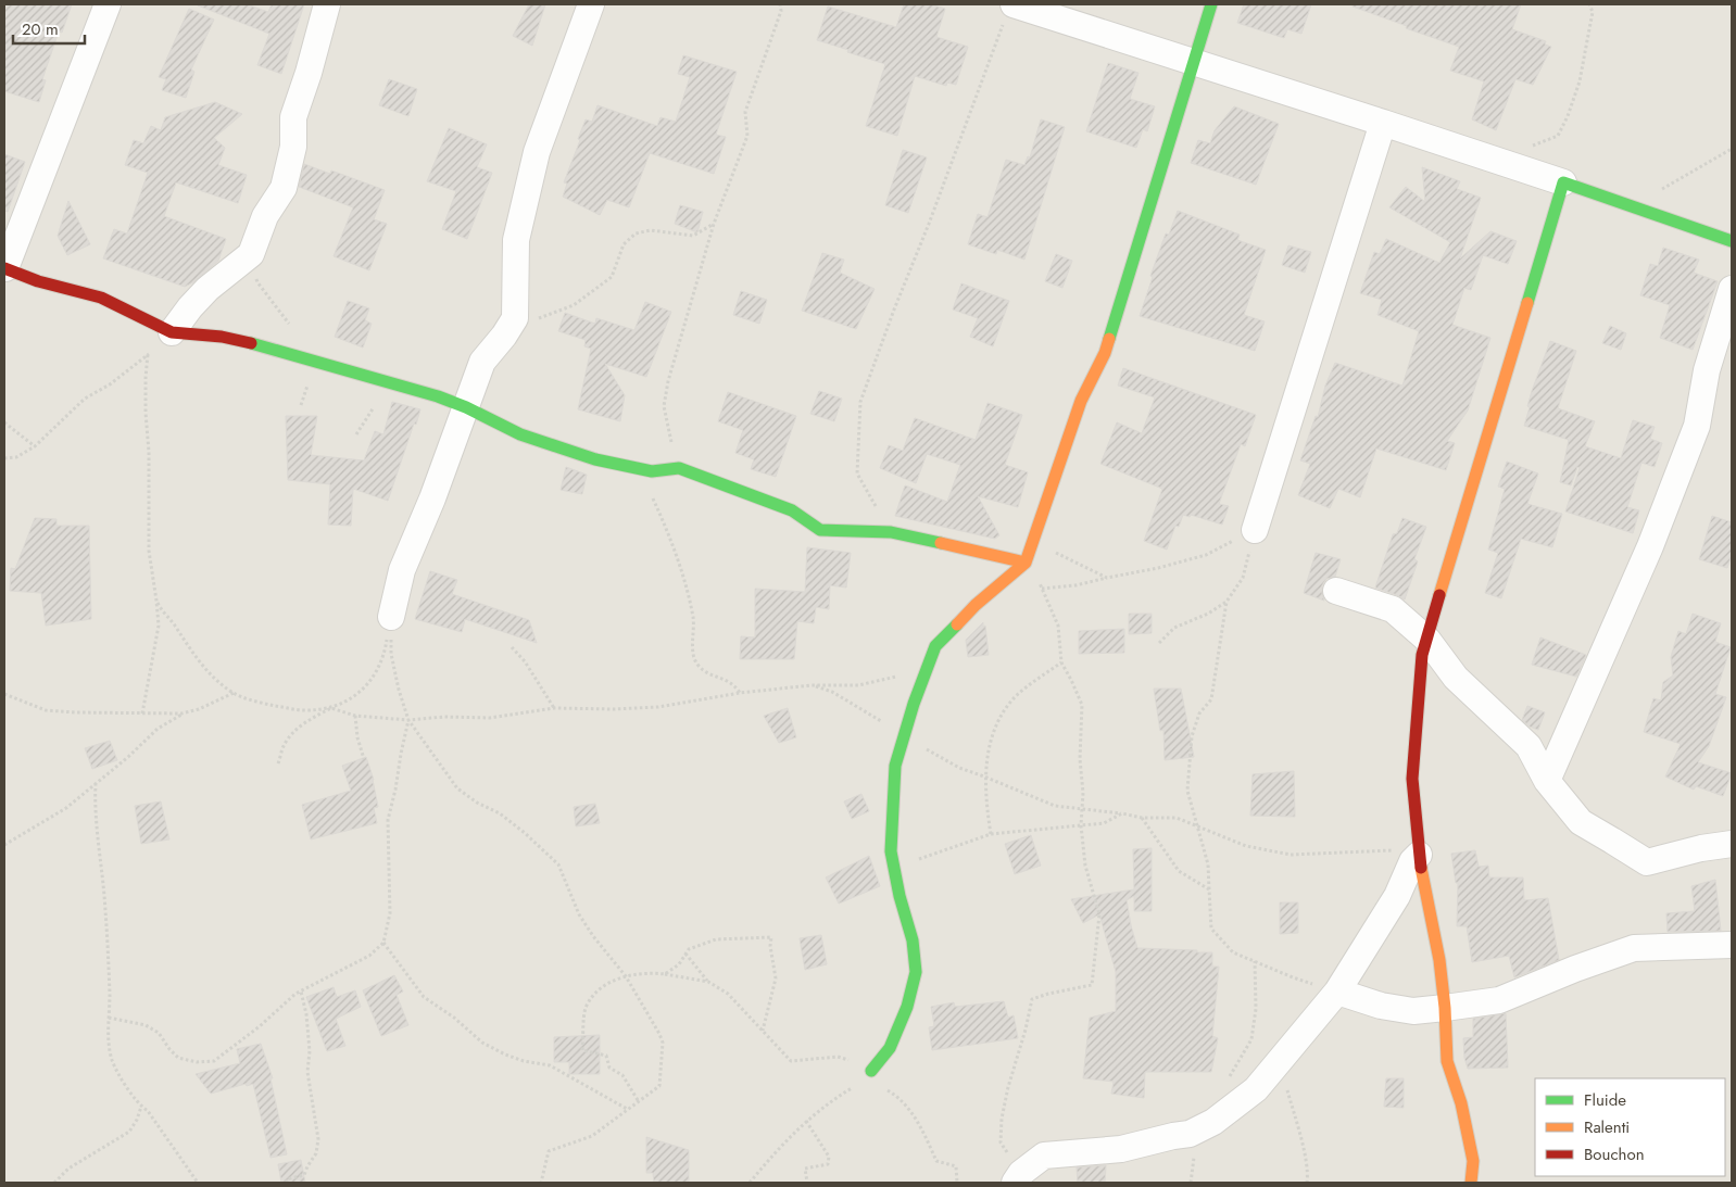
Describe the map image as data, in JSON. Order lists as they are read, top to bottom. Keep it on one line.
{"legend":["Fluide","Ralenti","Bouchon"],"scale_bar":"20 m"}
